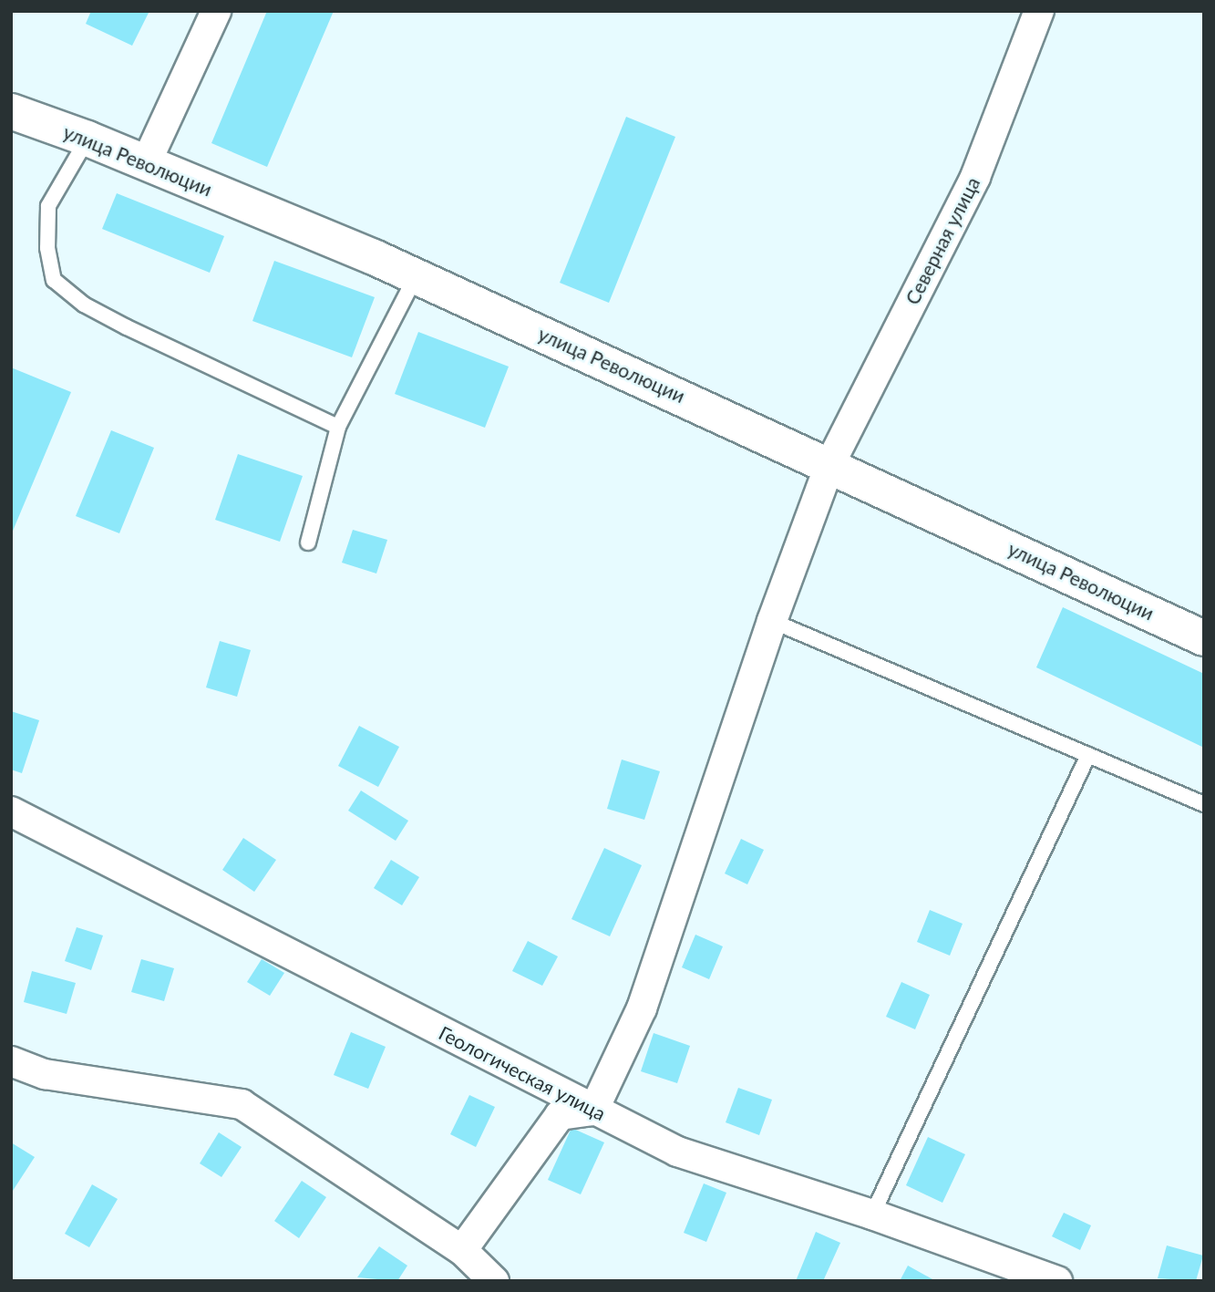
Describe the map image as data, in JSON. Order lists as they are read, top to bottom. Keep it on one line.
{"streets":{"street":["улица Революции","Северная улица","Геологическая улица"]},"crossings":[["улица Революции","Северная улица"],["Северная улица","Геологическая улица"]]}
